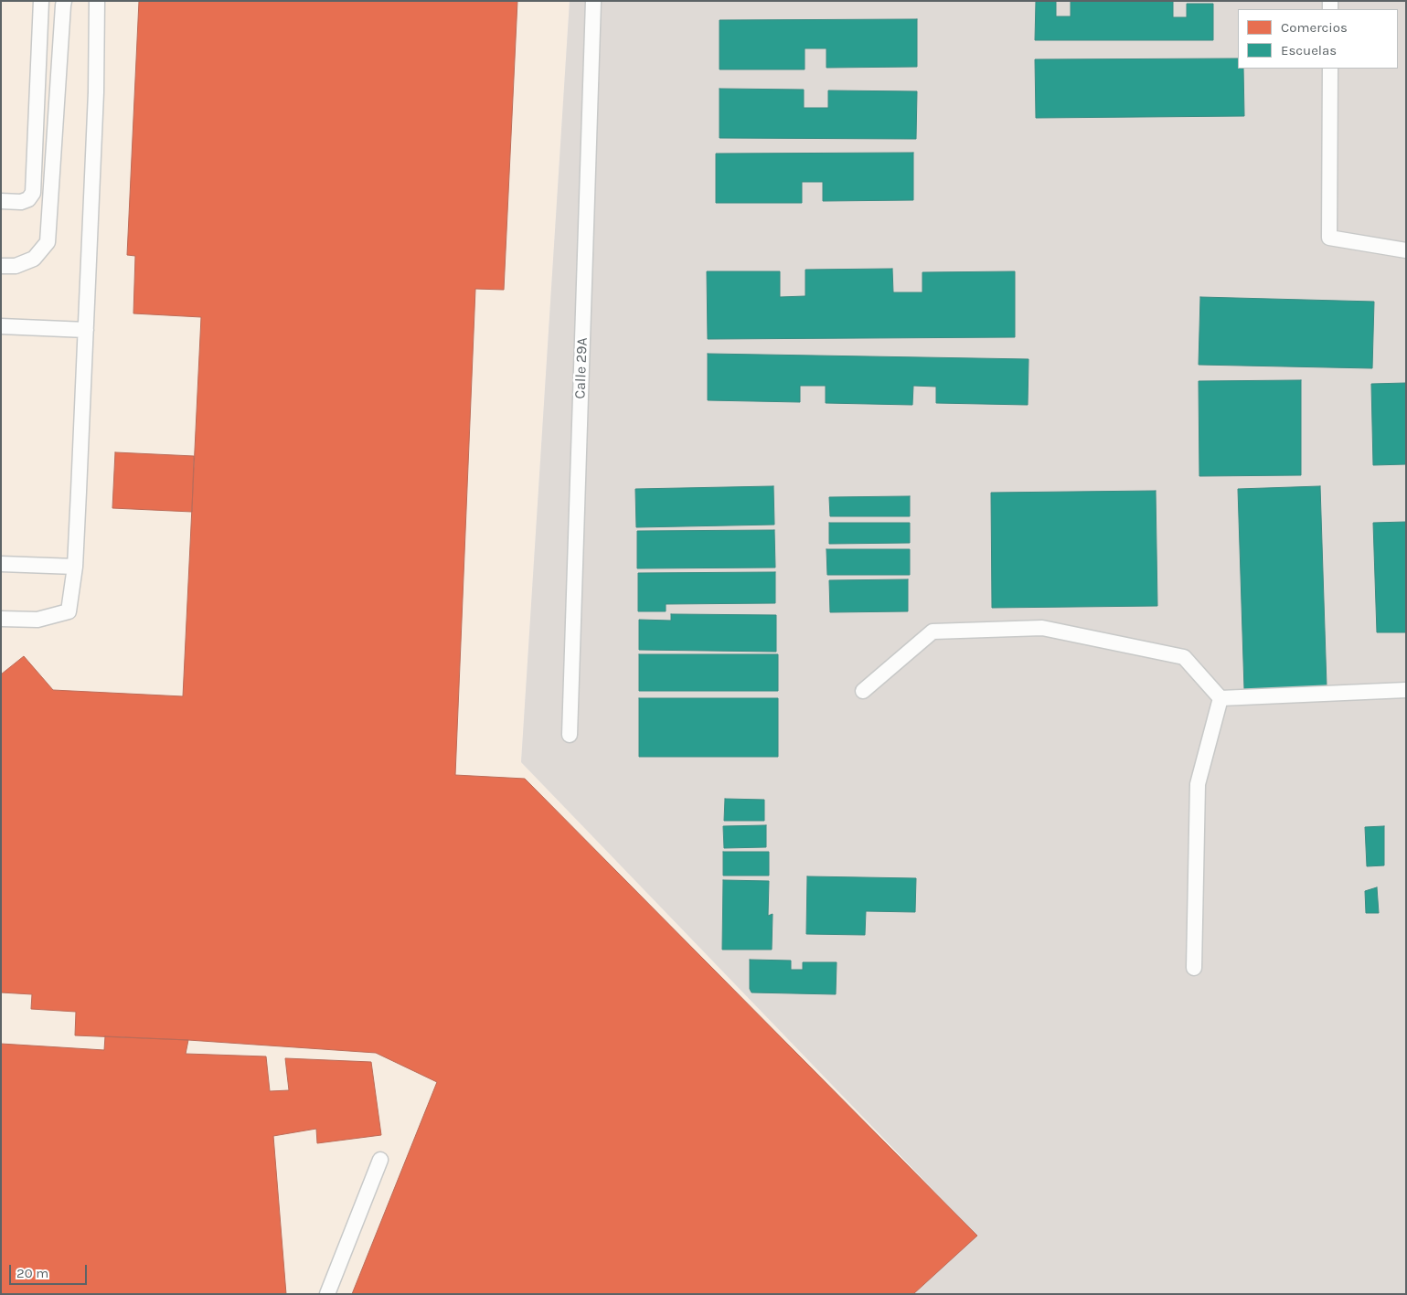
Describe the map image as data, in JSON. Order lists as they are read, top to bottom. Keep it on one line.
{"streets":{"lane":["Calle 29A"]},"legend":["Comercios","Escuelas"],"scale_bar":"20 m"}
